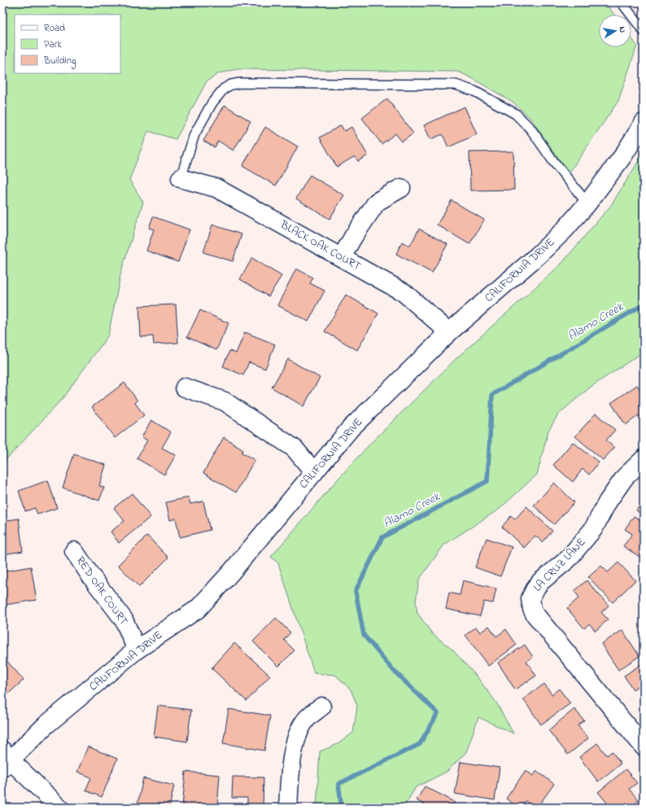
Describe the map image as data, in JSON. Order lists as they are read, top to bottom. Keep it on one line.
{"streets":{"street":["BLACK OAK COURT","CALIFORNIA DRIVE","LA CRUZ LANE","RED OAK COURT"]},"crossings":[["BLACK OAK COURT","CALIFORNIA DRIVE"],["CALIFORNIA DRIVE","RED OAK COURT"]],"water":["Alamo Creek"],"legend":["Road","Park","Building"],"north":"right"}
